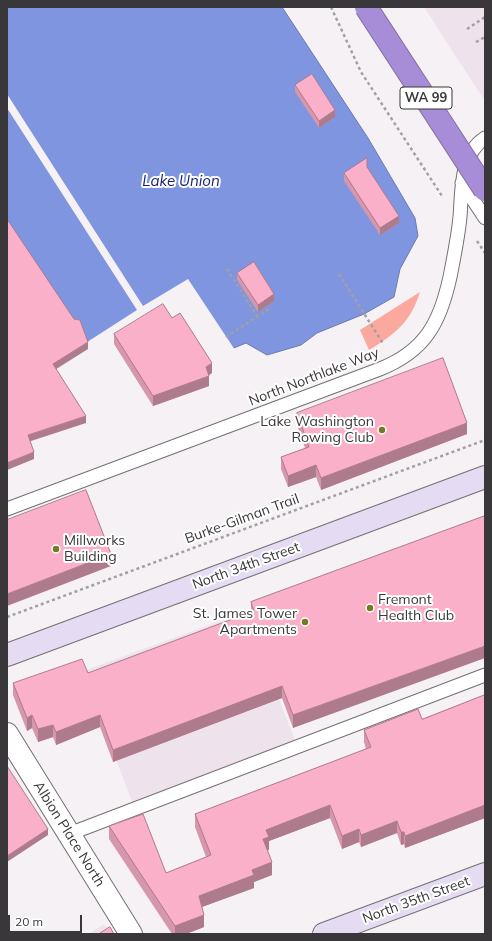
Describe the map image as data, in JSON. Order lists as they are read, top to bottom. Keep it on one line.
{"streets":{"highway":["WA 99"],"street":["North 34th Street","Albion Place North","North 35th Street"],"lane":["North Northlake Way"],"path":["Burke-Gilman Trail"]},"water":["Lake Union"],"places":["Lake Washington Rowing Club","Millworks Building","Fremont Health Club","St. James Tower Apartments"],"scale_bar":"20 m"}
